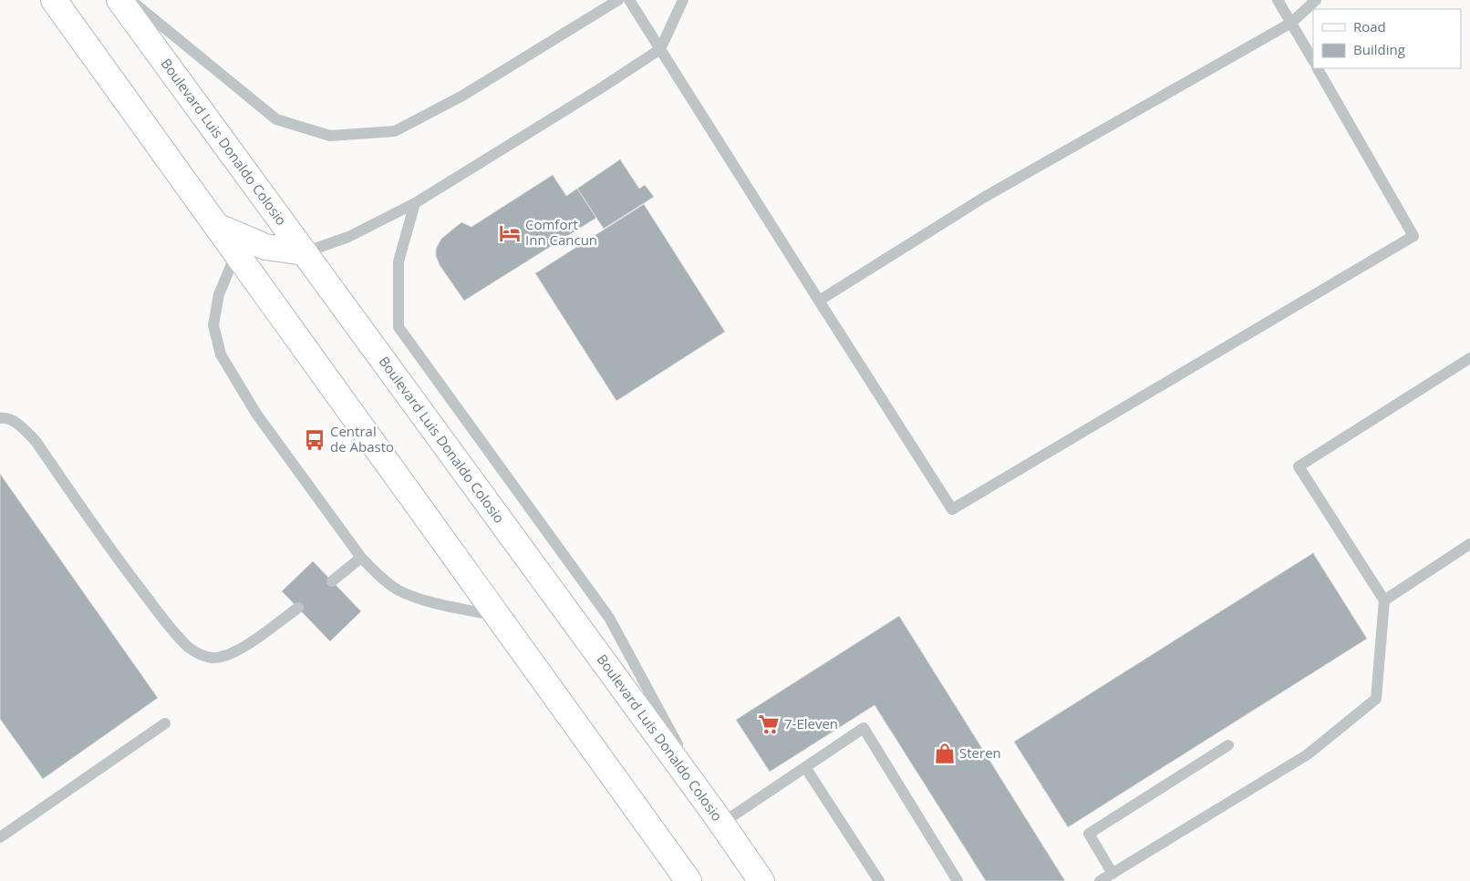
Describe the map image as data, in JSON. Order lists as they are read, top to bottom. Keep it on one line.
{"streets":{"main road":["Boulevard Luis Donaldo Colosio"]},"places":{"hotel":["Comfort Inn Cancun"],"bus stop":["Central de Abasto"],"supermarket":["7-Eleven"],"shop":["Steren"]},"legend":["Road","Building"]}
